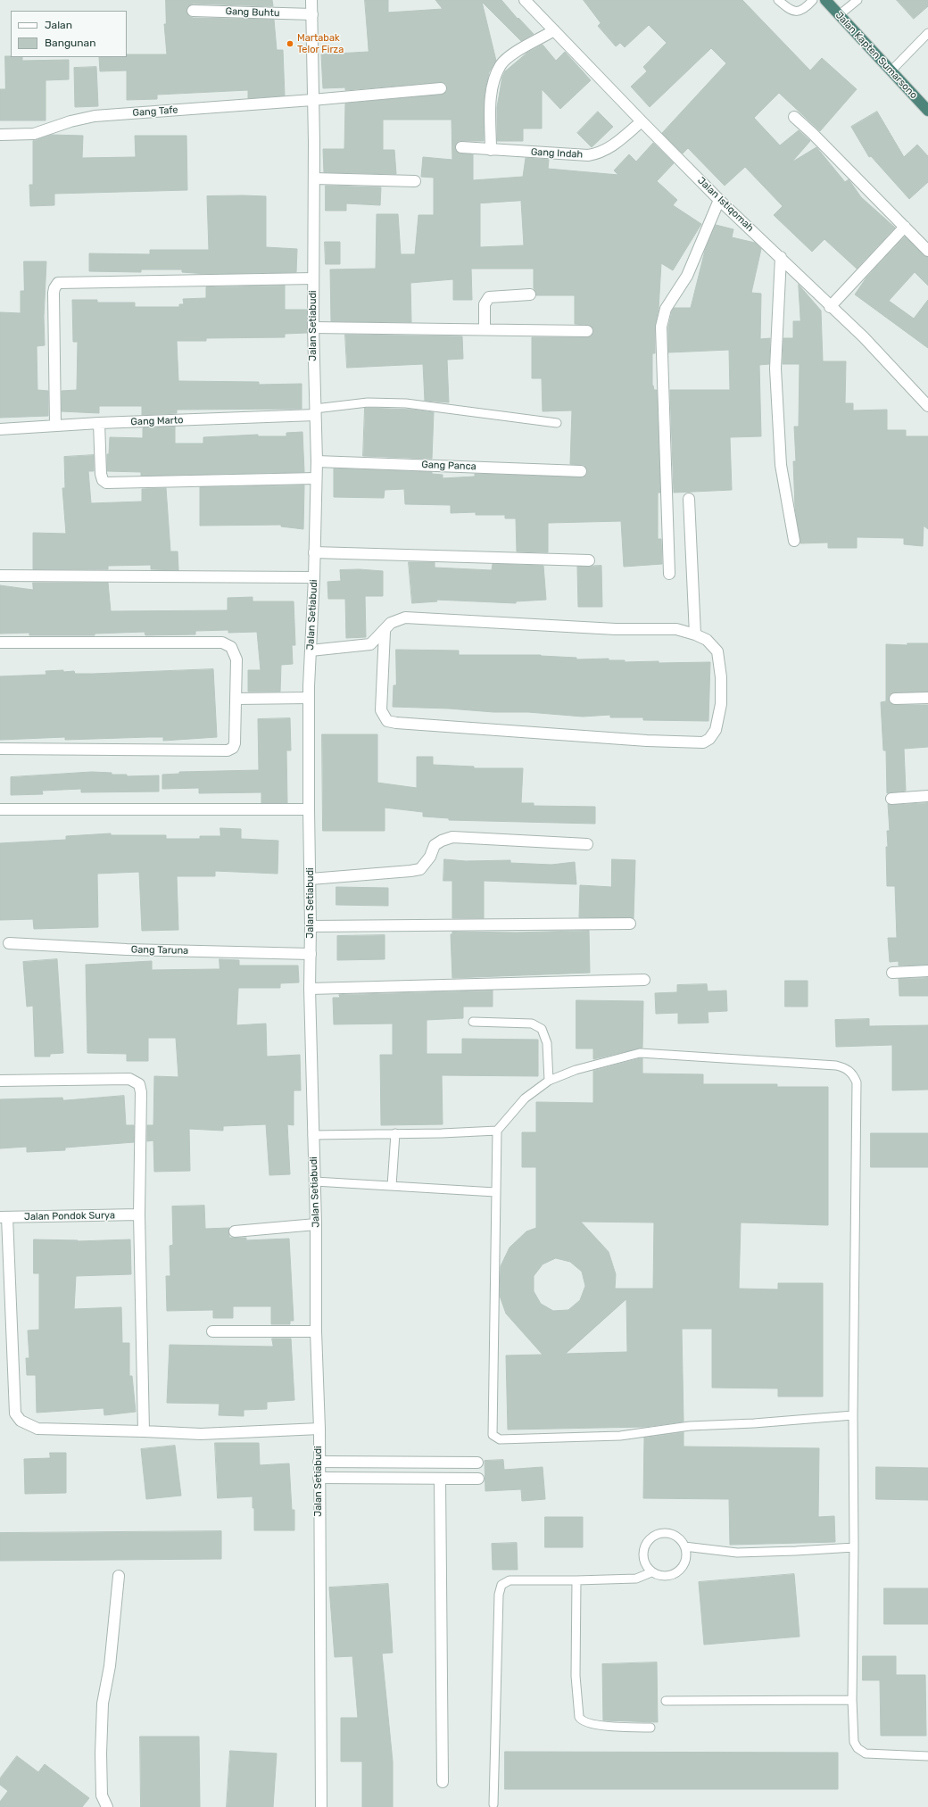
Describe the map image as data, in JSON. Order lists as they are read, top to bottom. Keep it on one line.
{"streets":{"highway":["Jalan Kapten Sumarsono"],"street":["Gang Buhtu","Gang Tafe","Gang Indah","Jalan Istiqomah","Jalan Setiabudi","Gang Marto","Gang Panca","Gang Taruna","Jalan Pondok Surya"]},"crossings":[["Gang Buhtu","Jalan Setiabudi"],["Gang Tafe","Jalan Setiabudi"],["Gang Indah","Jalan Istiqomah"],["Jalan Setiabudi","Gang Marto"],["Jalan Setiabudi","Gang Panca"],["Jalan Setiabudi","Gang Taruna"]],"places":["Martabak Telor Firza"],"legend":["Jalan","Bangunan"]}
